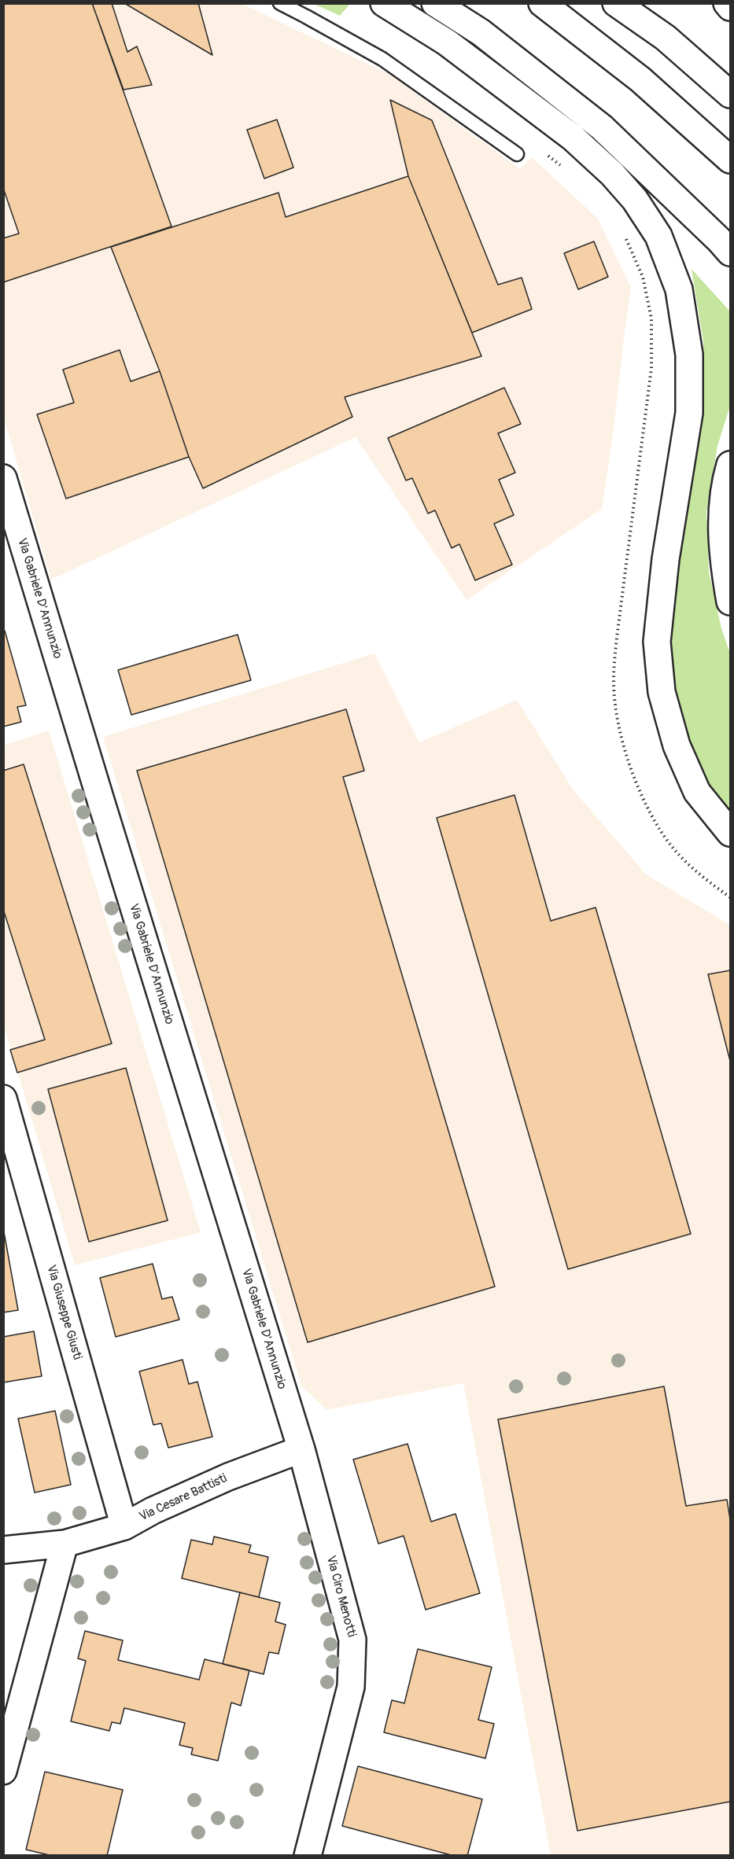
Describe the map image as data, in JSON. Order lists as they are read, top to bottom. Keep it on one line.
{"streets":{"main road":["Via Gabriele D'Annunzio","Via Giuseppe Giusti","Via Cesare Battisti","Via Ciro Menotti"]},"crossings":[["Via Gabriele D'Annunzio","Via Cesare Battisti"],["Via Gabriele D'Annunzio","Via Ciro Menotti"],["Via Giuseppe Giusti","Via Cesare Battisti"],["Via Cesare Battisti","Via Ciro Menotti"]]}
